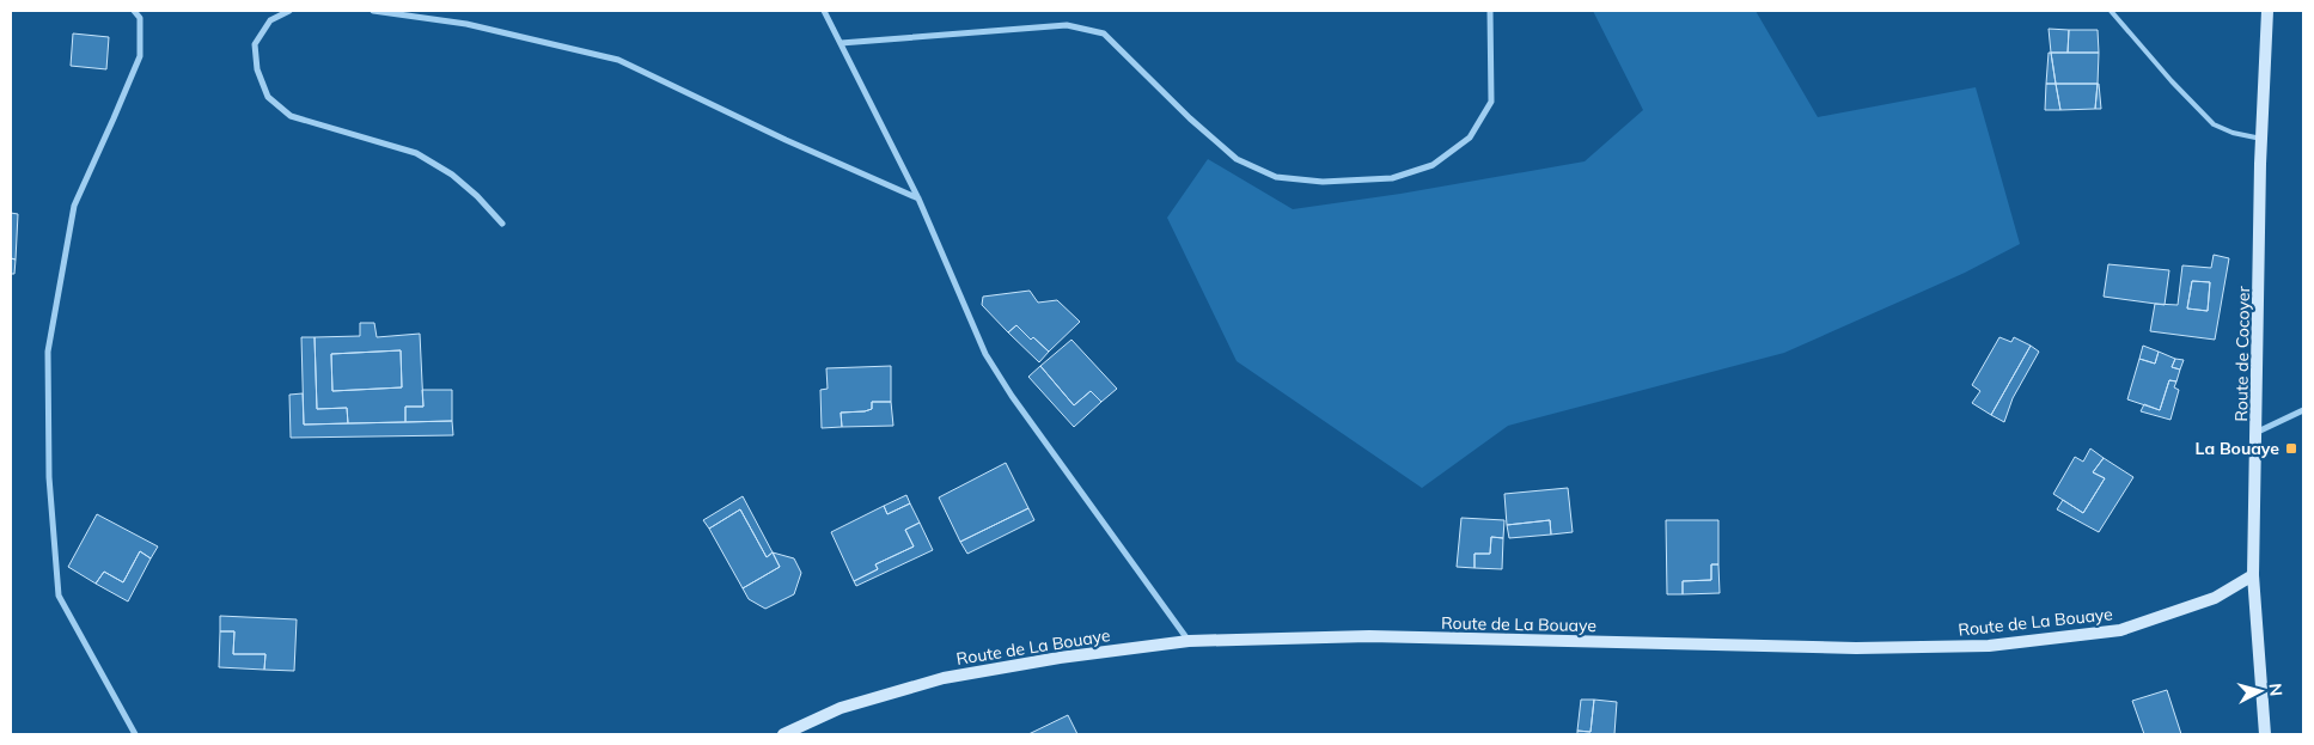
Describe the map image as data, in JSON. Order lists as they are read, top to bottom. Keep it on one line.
{"streets":{"main road":["Route de Cocoyer","Route de La Bouaye"]},"crossings":[["Route de Cocoyer","Route de La Bouaye"]],"places":{"transit":["La Bouaye"]},"north":"right"}
